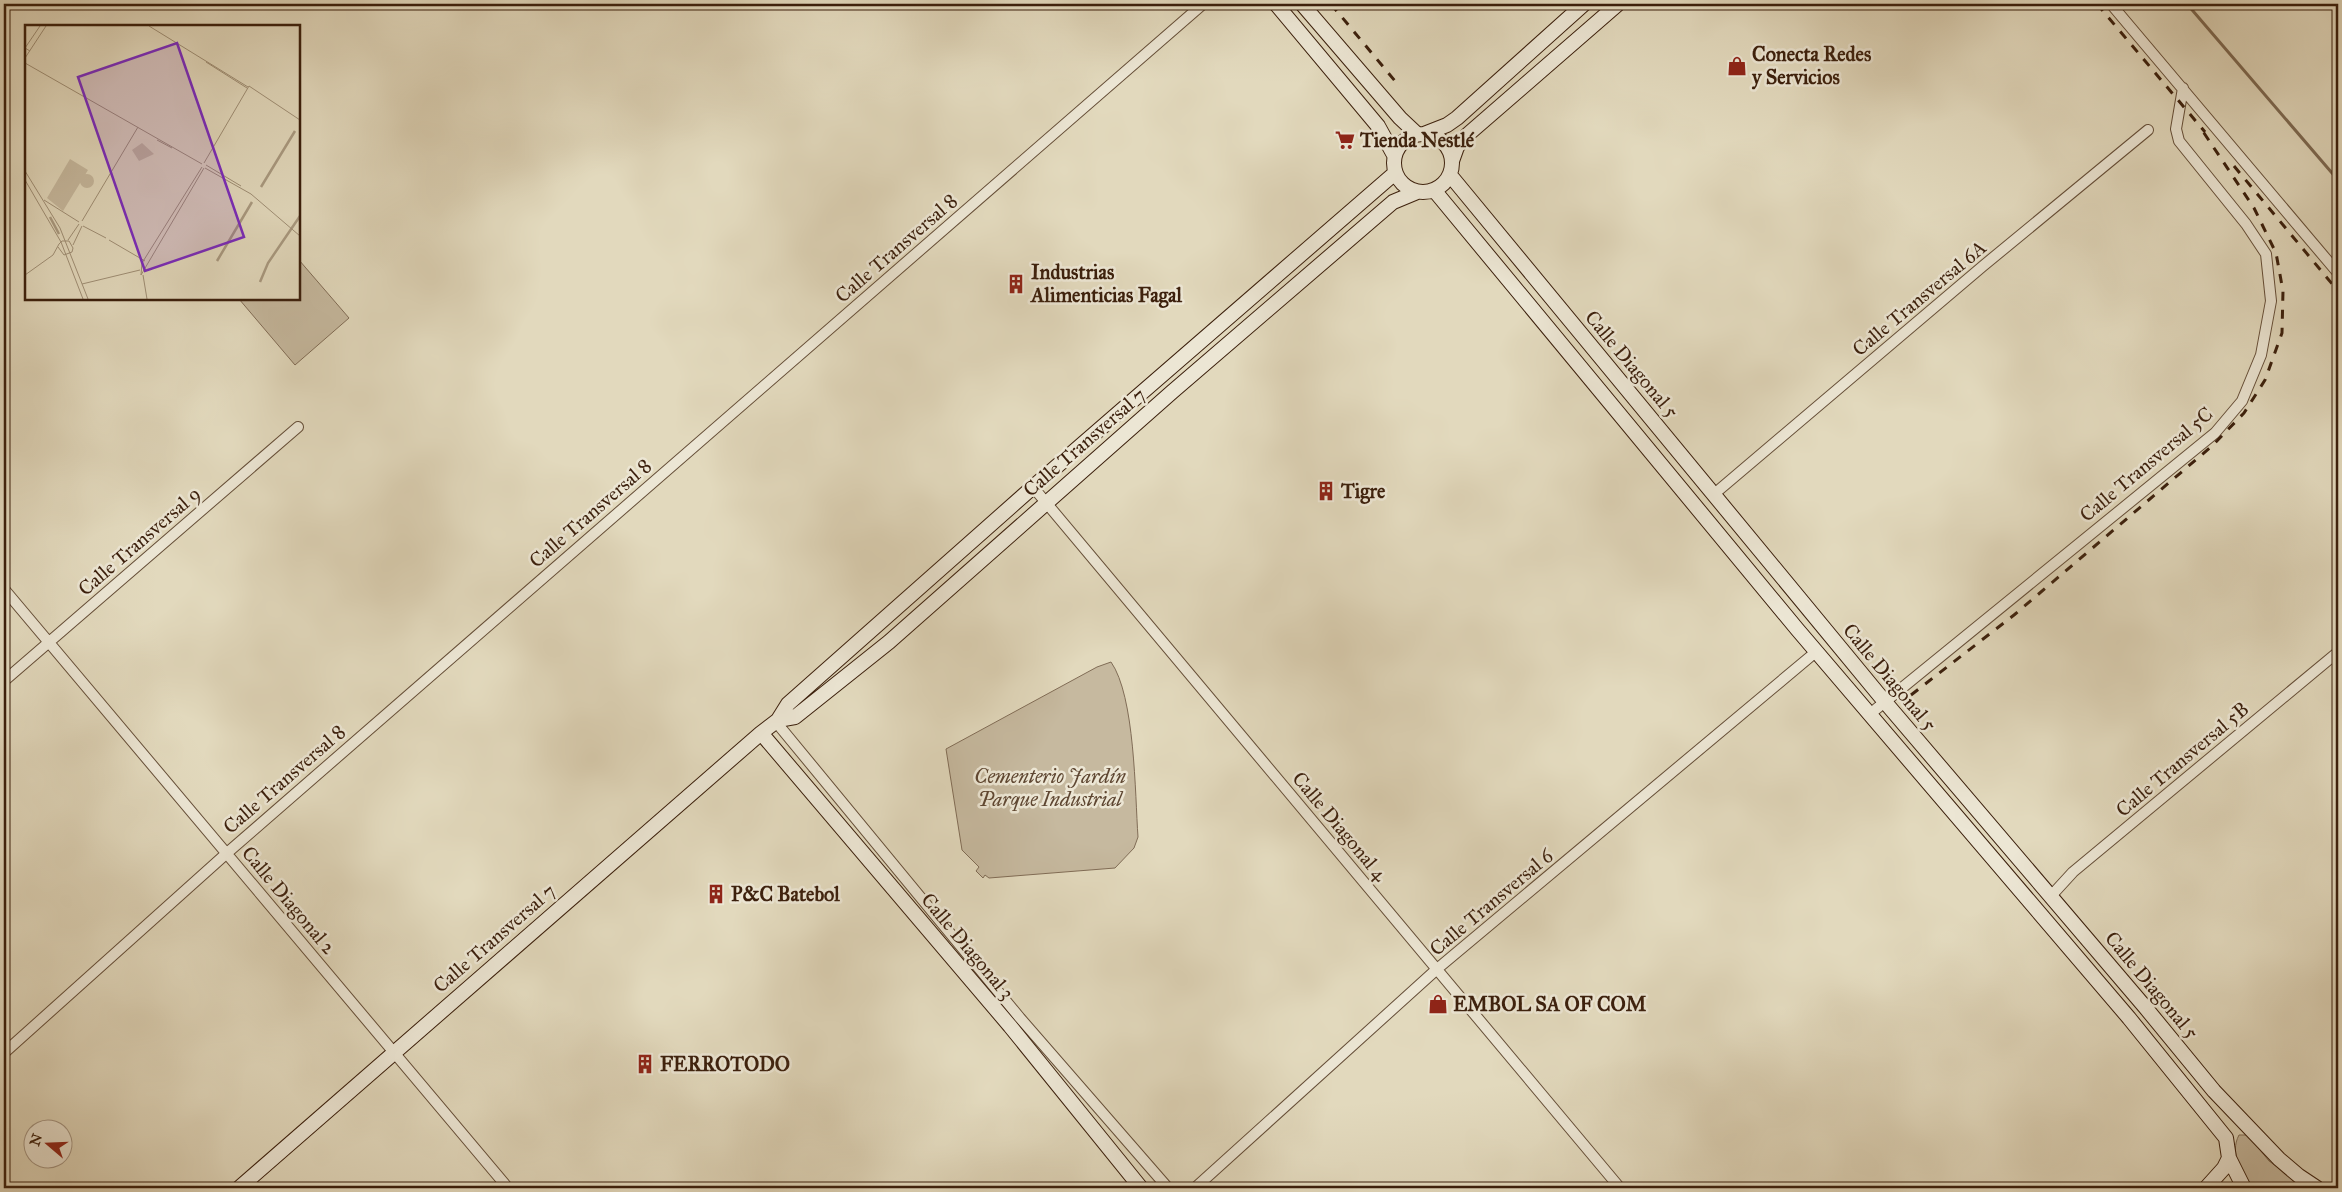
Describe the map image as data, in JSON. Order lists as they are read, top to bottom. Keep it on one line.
{"streets":{"street":["Calle Transversal 8","Calle Transversal 6A","Calle Diagonal 5","Calle Transversal 7","Calle Transversal 5C","Calle Transversal 9","Calle Transversal 5B","Calle Diagonal 4","Calle Diagonal 2","Calle Transversal 6","Calle Diagonal 3"]},"crossings":[["Calle Transversal 8","Calle Diagonal 2"],["Calle Transversal 6A","Calle Diagonal 5"],["Calle Diagonal 5","Calle Transversal 7"],["Calle Diagonal 5","Calle Transversal 5C"],["Calle Diagonal 5","Calle Transversal 5B"],["Calle Diagonal 5","Calle Transversal 6"],["Calle Transversal 7","Calle Diagonal 4"],["Calle Transversal 7","Calle Diagonal 2"],["Calle Transversal 7","Calle Diagonal 3"],["Calle Transversal 9","Calle Diagonal 2"],["Calle Diagonal 4","Calle Transversal 6"]],"parks":["Cementerio Jardín Parque Industrial"],"places":{"shop":["Conecta Redes y Servicios","EMBOL SA OF COM"],"supermarket":["Tienda Nestlé"],"building":["Industrias Alimenticias Fagal","Tigre","P&C Batebol","FERROTODO"]},"north":"left"}
